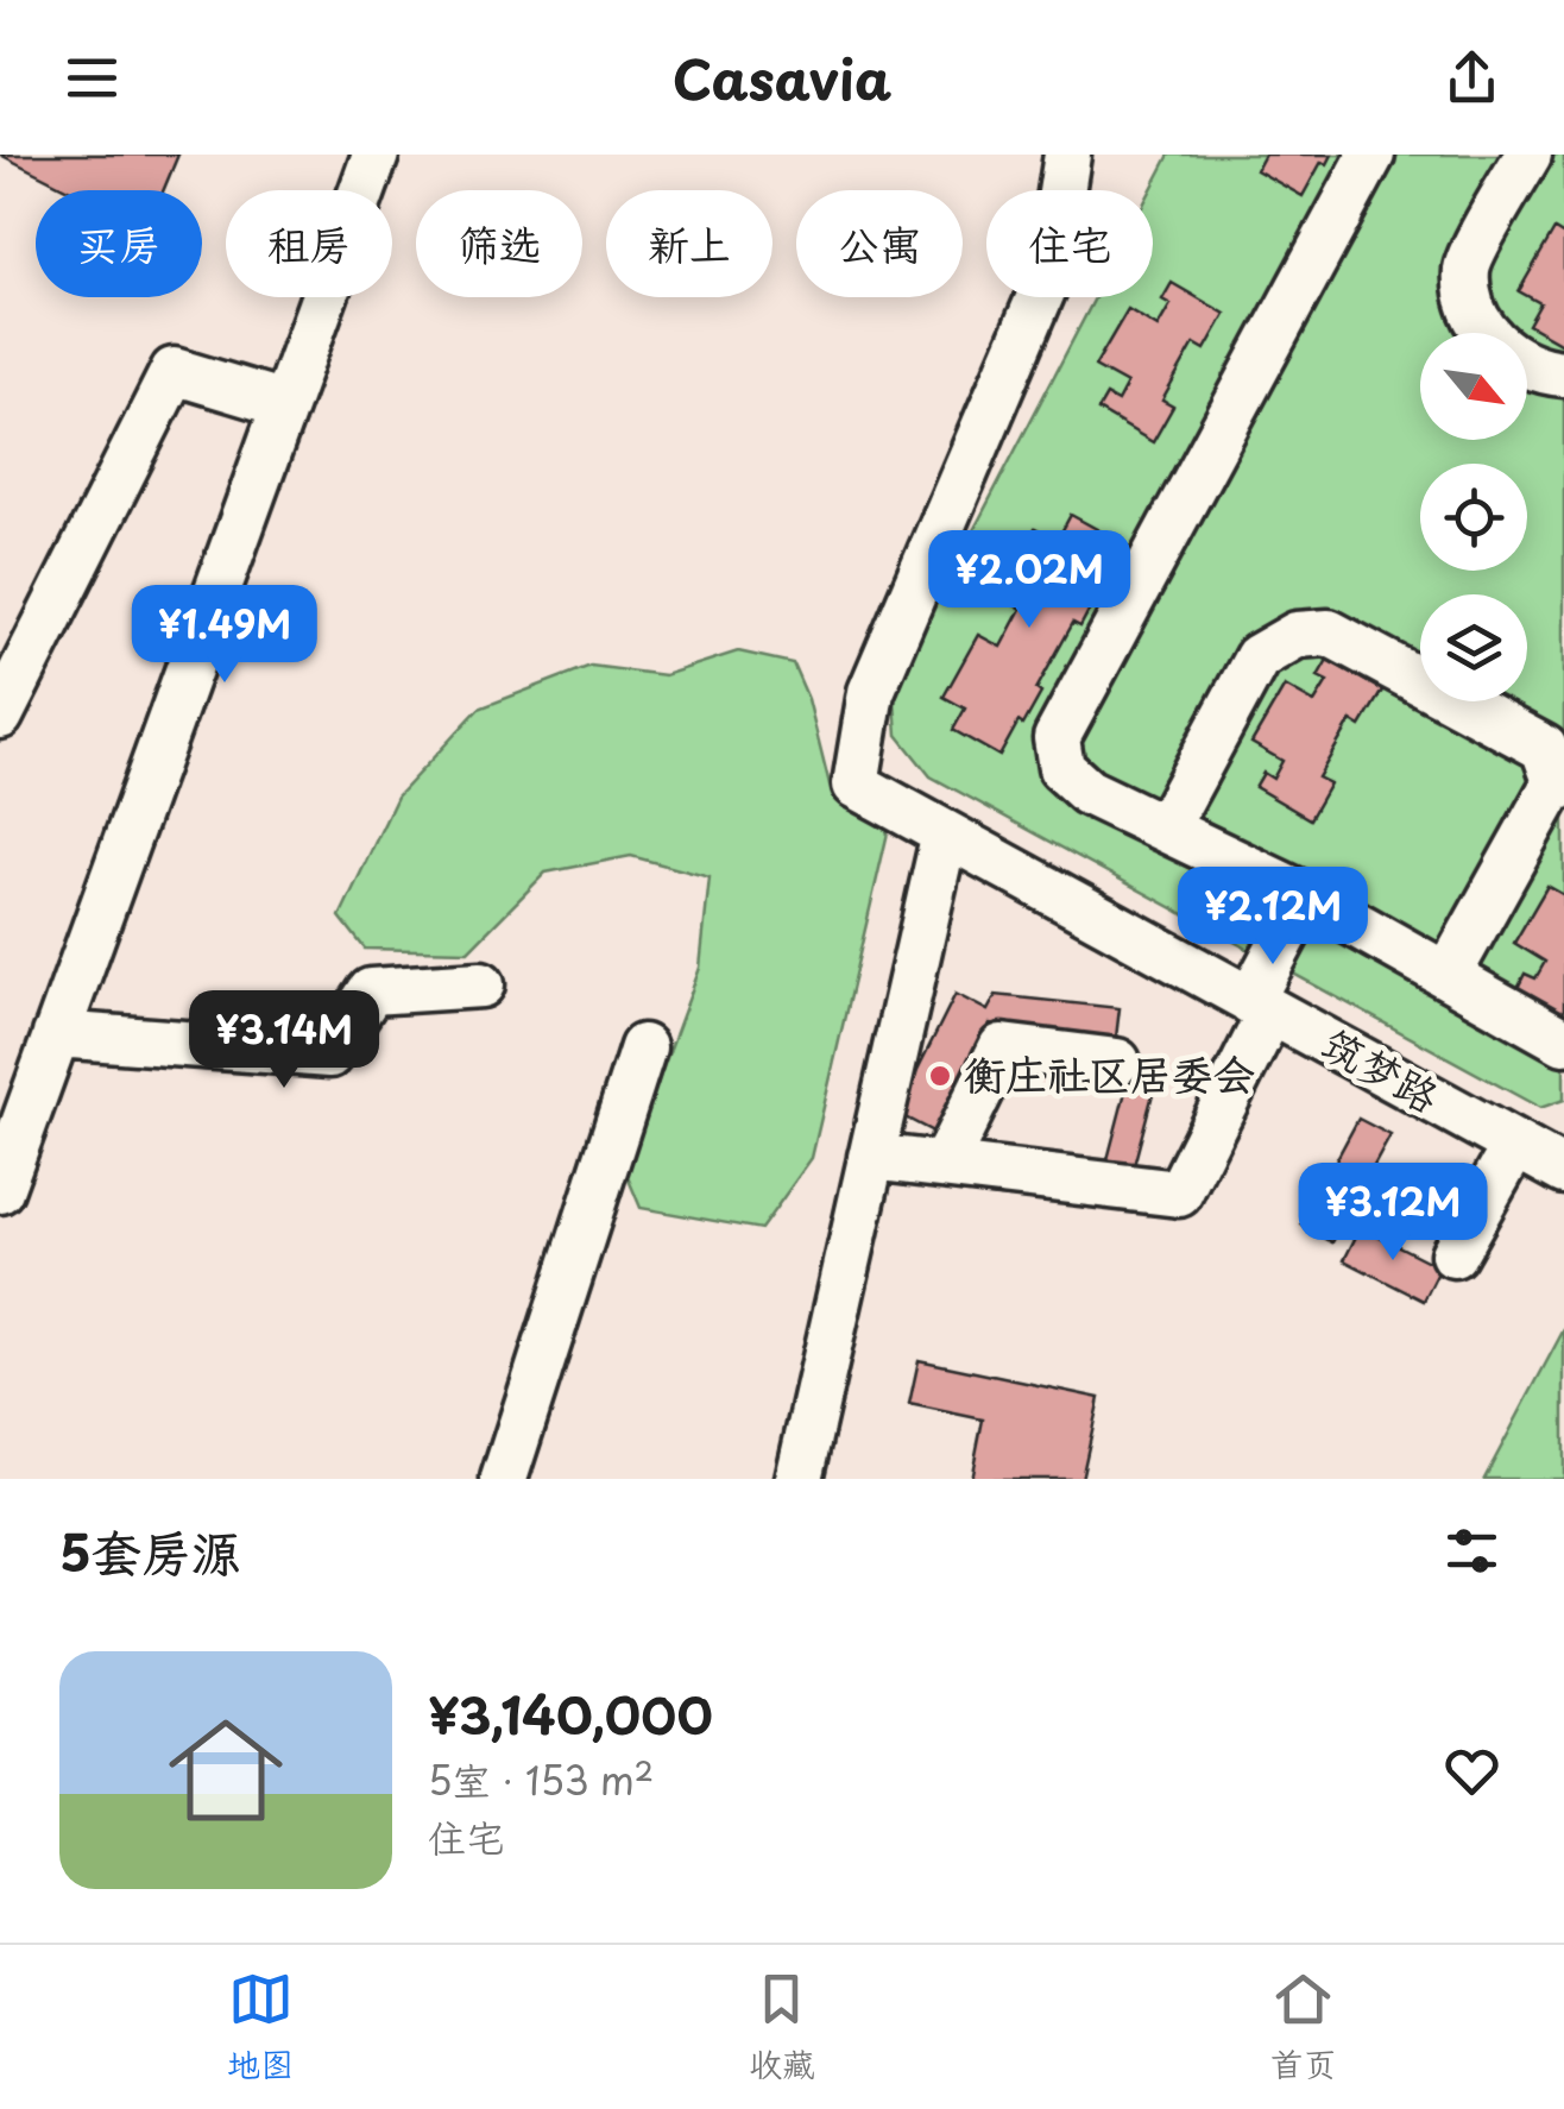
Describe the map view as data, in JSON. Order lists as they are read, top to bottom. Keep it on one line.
{"streets":{"street":["筑梦路"]},"places":["衡庄社区居委会"],"north":"bottom right","page":{"header":"Casavia","chip":["买房","租房","筛选","新上","公寓","住宅"],"price":["¥2.02M","¥1.49M","¥2.12M","¥3.14M","¥3.12M"],"heading":"5套房源","list":[{"name":"¥3,140,000","note":"5室 · 153 m² · 住宅"}],"tabs":["地图","收藏","首页"]}}
